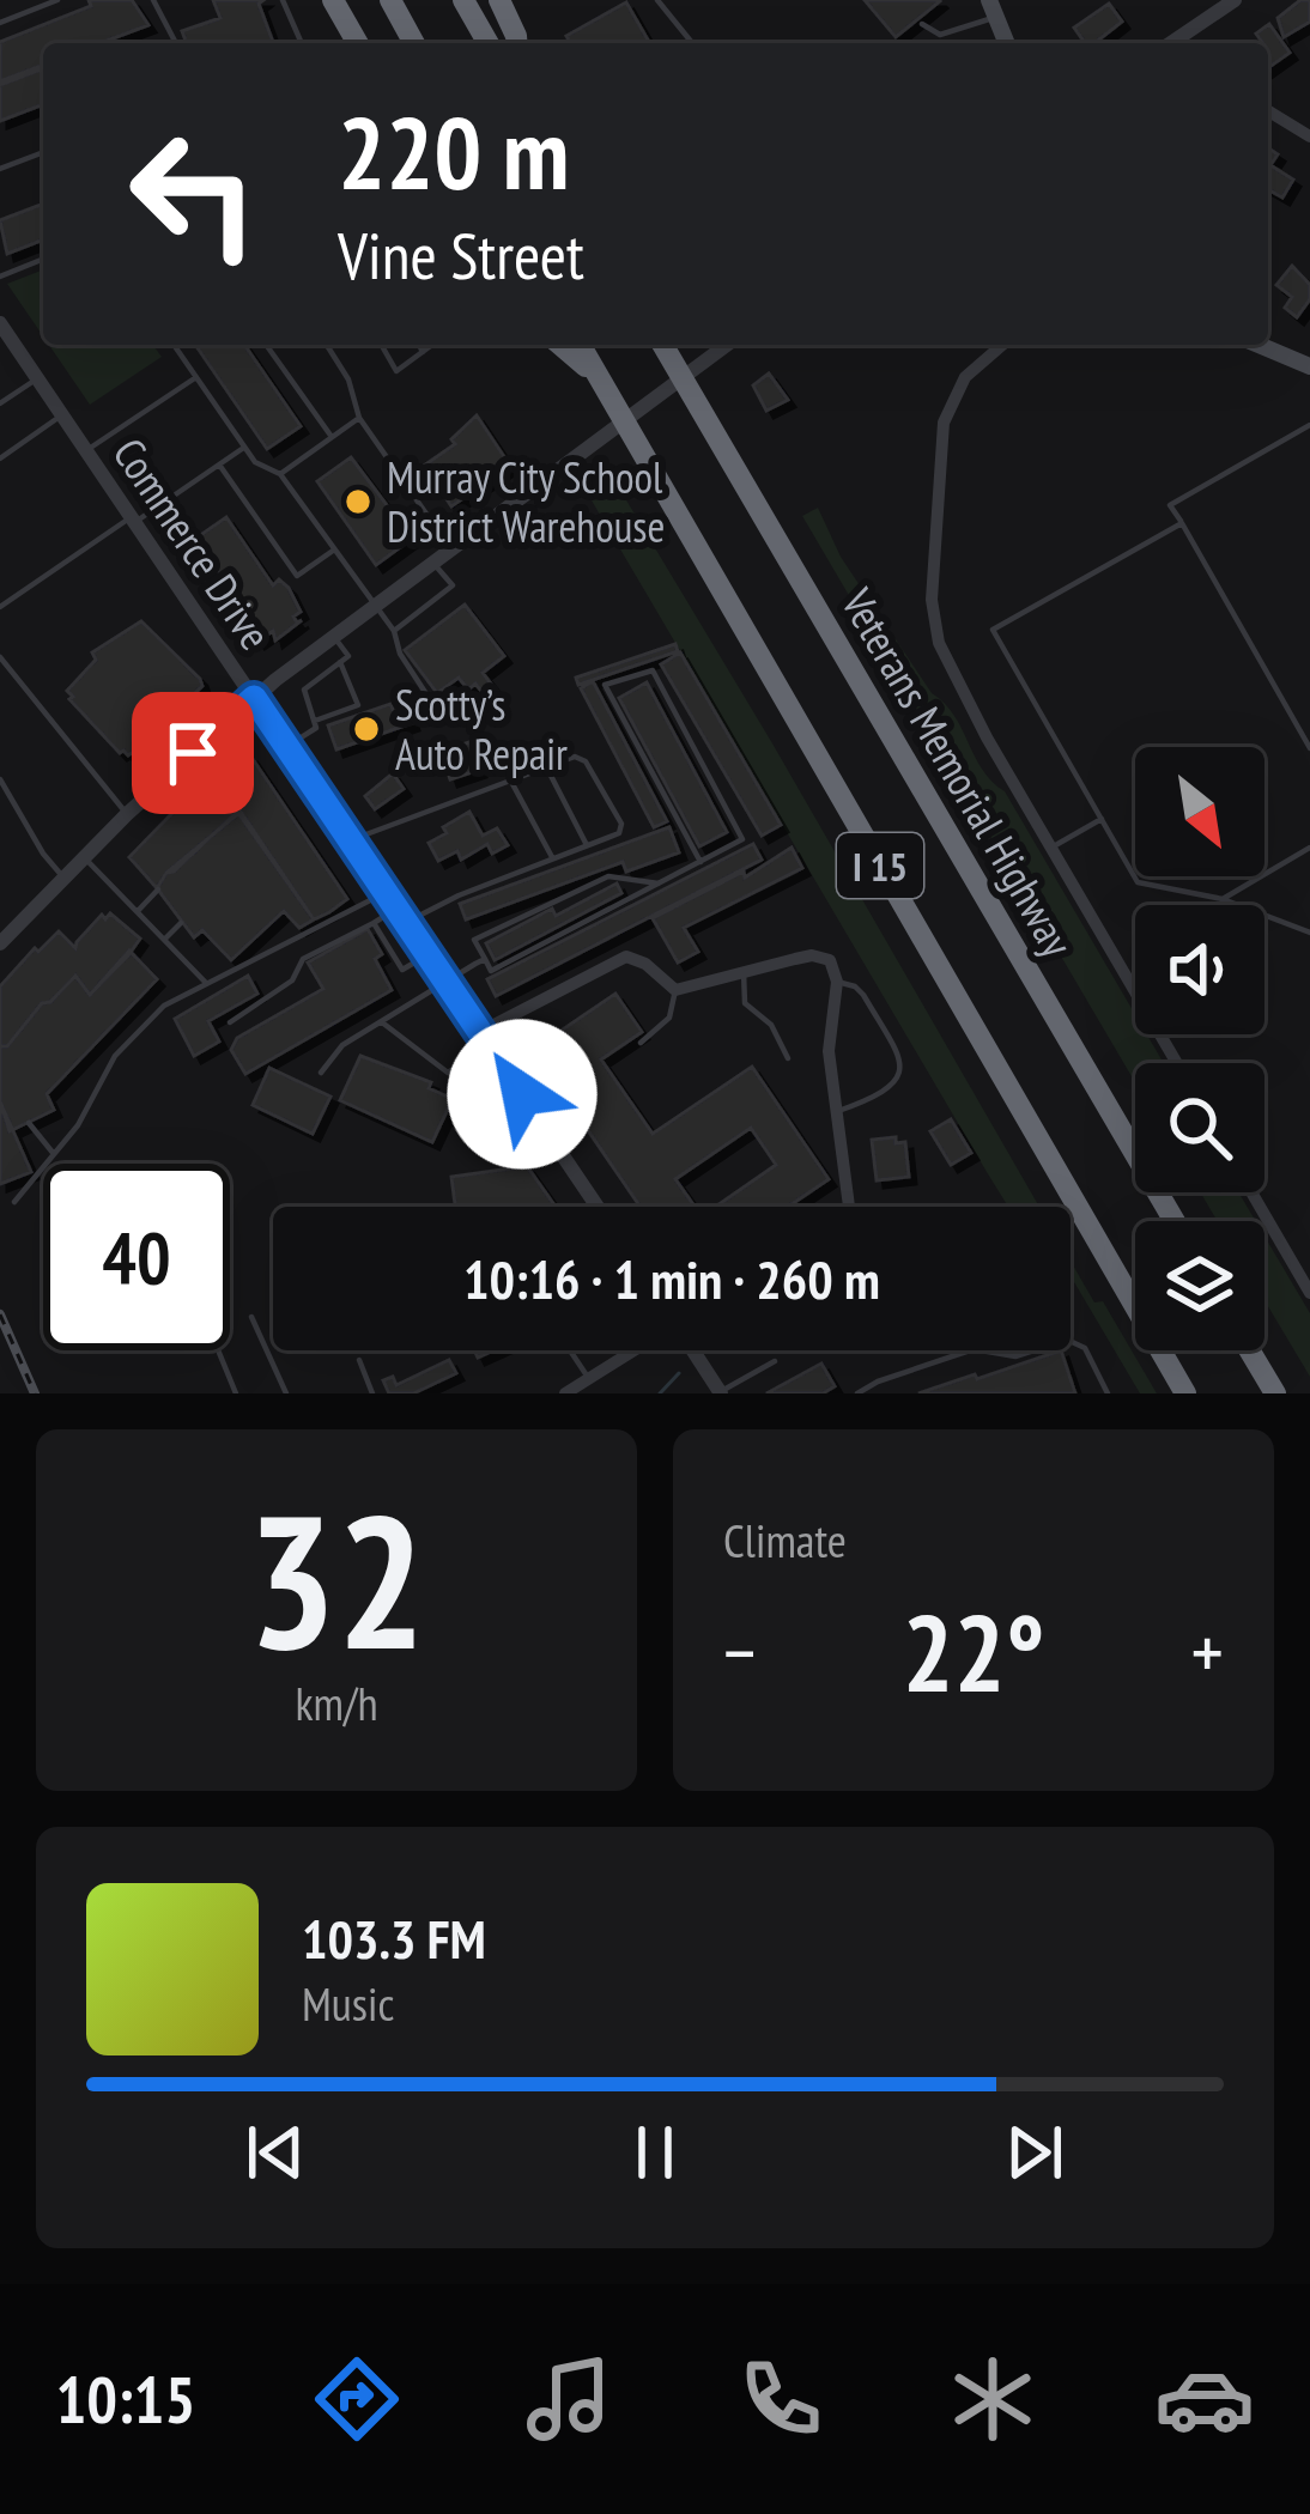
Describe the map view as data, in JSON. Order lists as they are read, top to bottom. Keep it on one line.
{"streets":{"highway":["Veterans Memorial Highway","I 15"],"street":["Commerce Drive"]},"places":["Murray City School District Warehouse","Scotty’s Auto Repair"],"north":"bottom right","page":{"turn":["220 m","Vine Street"],"limit":"40","trip":"10:16 · 1 min · 260 m","tile":[["32","km/h"],"Climate"],"heat":["−","22°","+"],"song":["103.3 FM","Music"],"tabs":"10:15"}}
